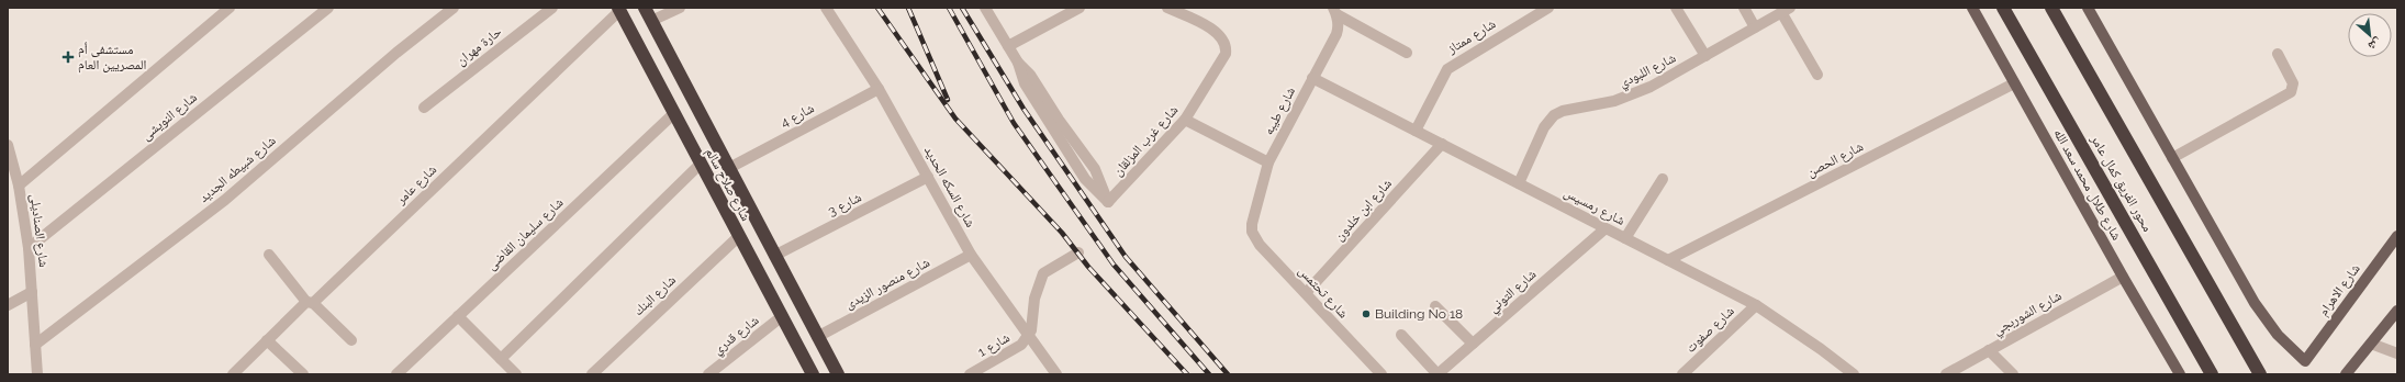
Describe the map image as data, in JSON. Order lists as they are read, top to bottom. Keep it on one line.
{"streets":{"highway":["محور الفريق كمال عامر","شارع صلاح سالم"],"main road":["شارع طلال محمد سعد الله","شارع الاهرام"],"street":["شارع ممتاز","حارة مهران","شارع اللبودي","شارع طيبه","شارع 4","شارع النويشى","شارع غرب المزلقان","شارع الحصن","شارع شبيطه الجديد","شارع عامر","شارع السكه الحديد","شارع 3","شارع رمسيس","شارع ابن خلدون","شارع الصناديلى","شارع سليمان القاضى","شارع منصور الزيدى","شارع التوني","شارع تحتمس","شارع البنك","شارع الشوربجي","شارع صفوت","شارع قدري","شارع 1"]},"crossings":[["شارع ممتاز","شارع رمسيس"],["شارع اللبودي","شارع رمسيس"],["شارع طيبه","شارع رمسيس"],["شارع طيبه","شارع تحتمس"],["شارع 4","شارع صلاح سالم"],["شارع 4","شارع السكه الحديد"],["شارع النويشى","شارع الصناديلى"],["شارع الحصن","شارع طلال محمد سعد الله"],["شارع الحصن","شارع رمسيس"],["شارع شبيطه الجديد","شارع الصناديلى"],["شارع عامر","شارع صلاح سالم"],["شارع صلاح سالم","شارع 3"],["شارع صلاح سالم","شارع سليمان القاضى"],["شارع صلاح سالم","شارع منصور الزيدى"],["شارع صلاح سالم","شارع البنك"],["شارع صلاح سالم","شارع قدري"],["شارع طلال محمد سعد الله","شارع الشوربجي"],["شارع السكه الحديد","شارع 3"],["شارع السكه الحديد","شارع منصور الزيدى"],["شارع السكه الحديد","شارع 1"],["شارع رمسيس","شارع ابن خلدون"],["شارع رمسيس","شارع التوني"],["شارع رمسيس","شارع صفوت"],["شارع ابن خلدون","شارع تحتمس"]],"places":{"health":["مستشفى أم المصريين العام"],"other":["Building No 18"]},"north":"bottom right"}
